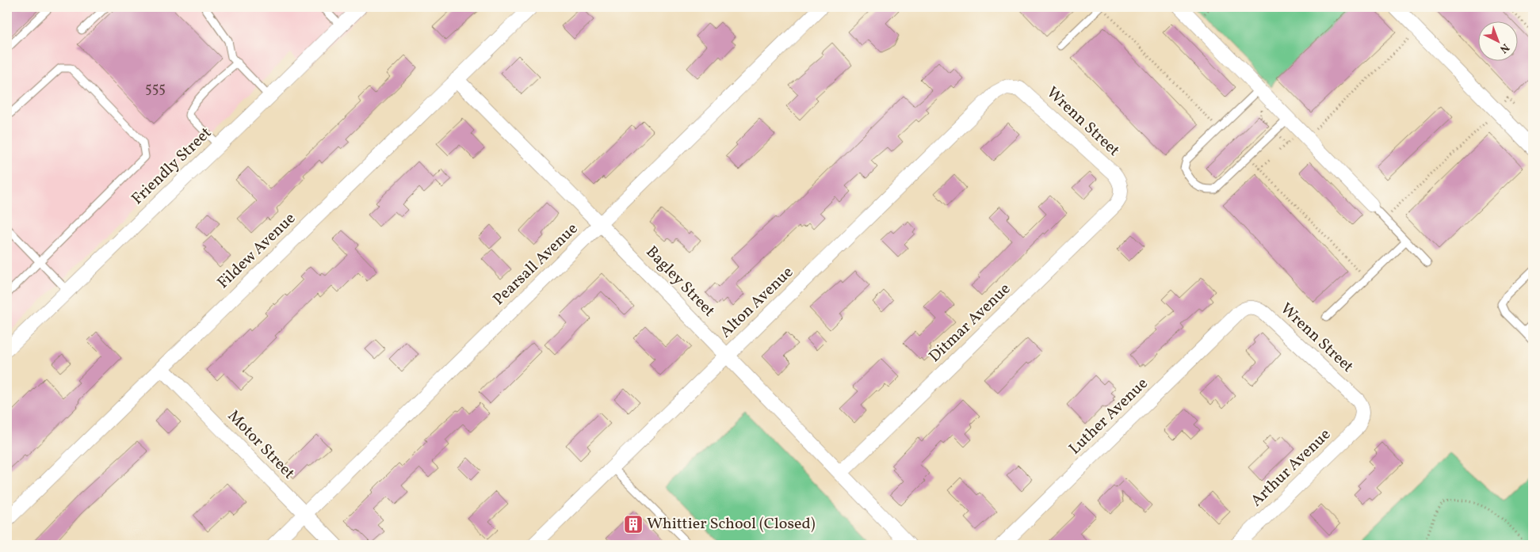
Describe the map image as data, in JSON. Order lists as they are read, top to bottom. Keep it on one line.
{"streets":{"street":["Wrenn Street","Friendly Street","Fildew Avenue","Pearsall Avenue","Bagley Street","Alton Avenue","Ditmar Avenue","Luther Avenue","Motor Street","Arthur Avenue"]},"crossings":[["Wrenn Street","Alton Avenue"],["Wrenn Street","Ditmar Avenue"],["Wrenn Street","Luther Avenue"],["Wrenn Street","Arthur Avenue"],["Fildew Avenue","Bagley Street"],["Fildew Avenue","Motor Street"],["Pearsall Avenue","Bagley Street"],["Pearsall Avenue","Motor Street"],["Bagley Street","Alton Avenue"],["Bagley Street","Ditmar Avenue"]],"places":{"building":["Whittier School (Closed)"]},"house_numbers":["555"],"north":"bottom right"}
